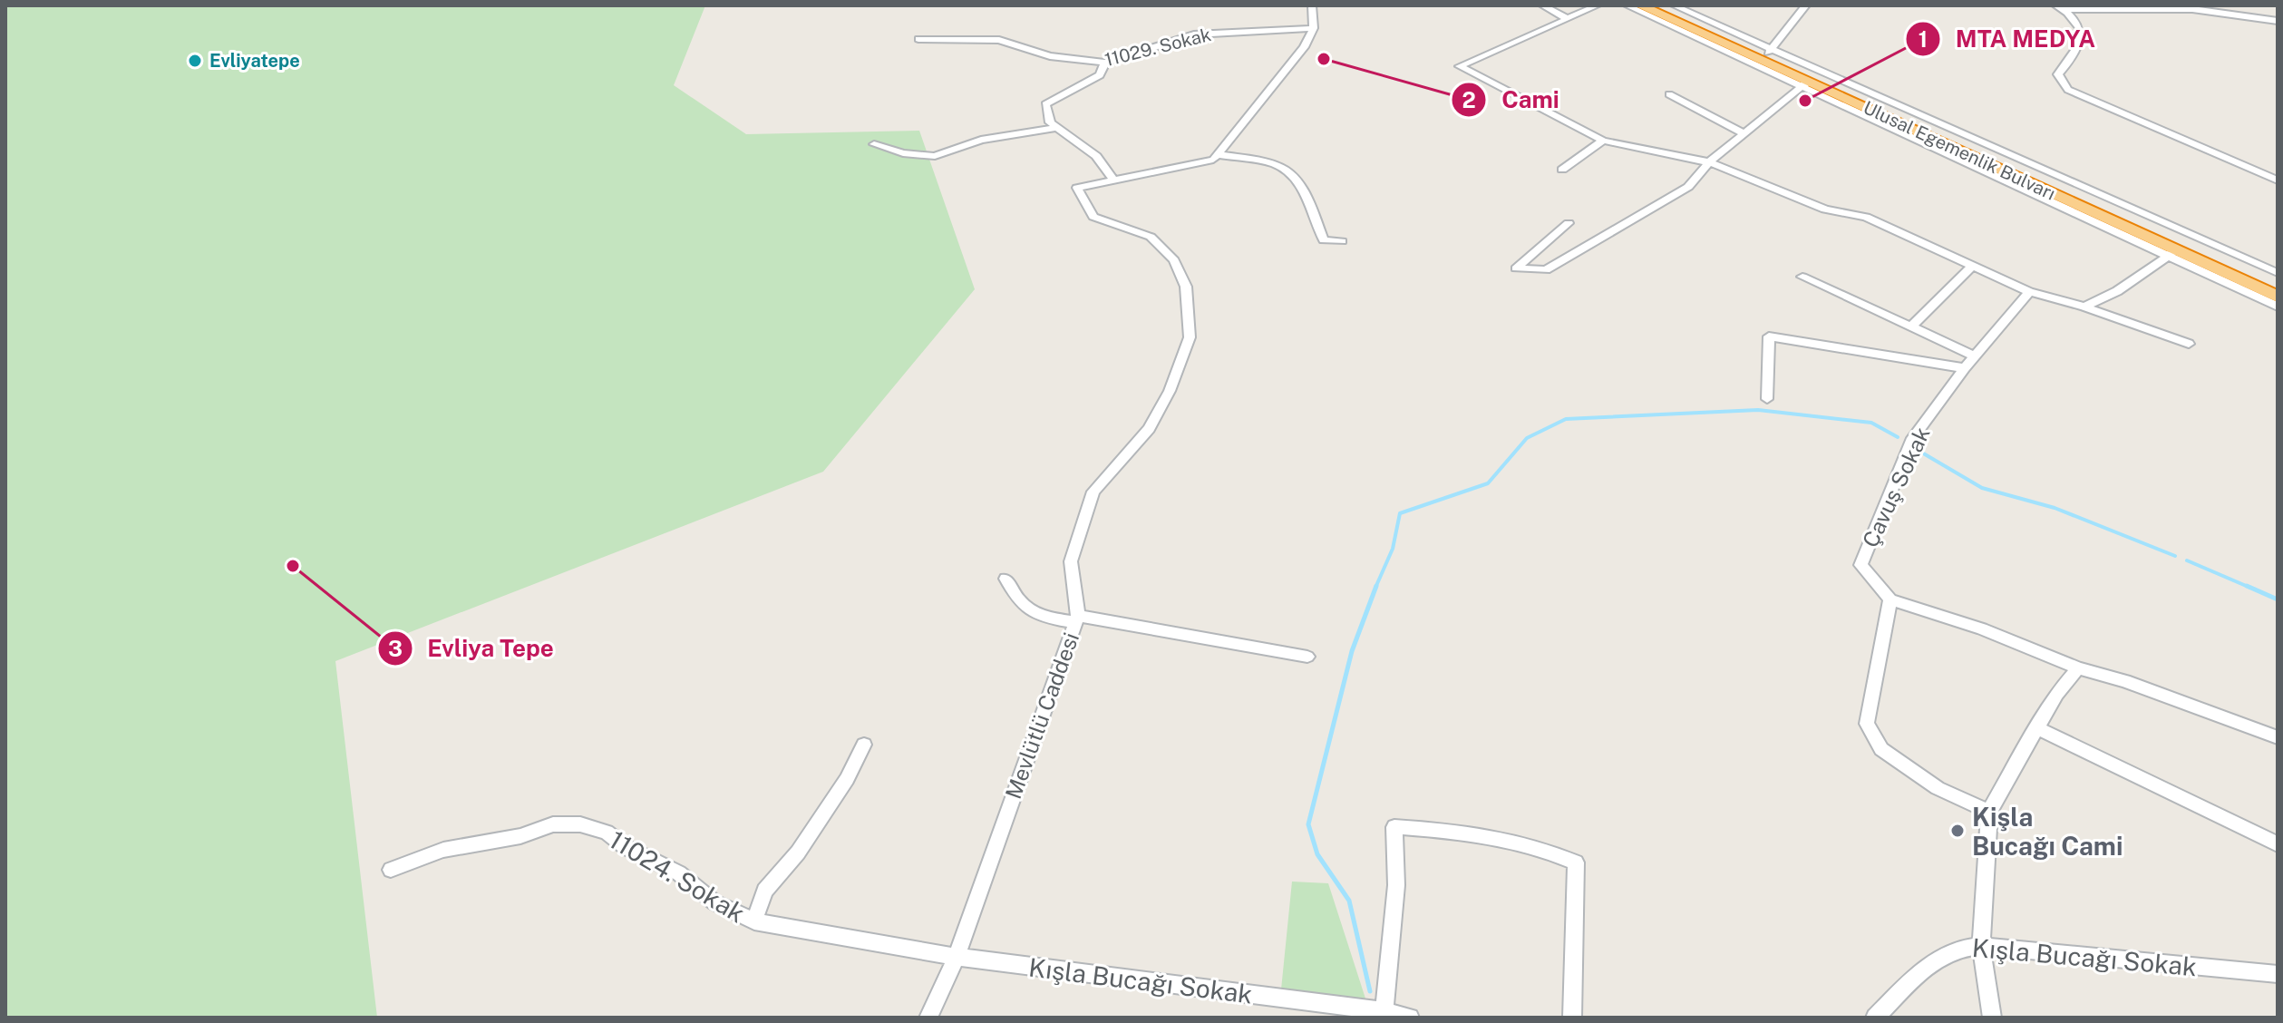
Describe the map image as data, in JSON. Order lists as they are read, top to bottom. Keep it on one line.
{"streets":{"highway":["Ulusal Egemenlik Bulvarı"],"street":["11029. Sokak","Çavuş Sokak","Mevlütlü Caddesi","11024. Sokak","Kışla Bucağı Sokak"]},"crossings":[["Mevlütlü Caddesi","11024. Sokak"],["Mevlütlü Caddesi","Kışla Bucağı Sokak"],["11024. Sokak","Kışla Bucağı Sokak"]],"places":["Cami","Evliyatepe","MTA MEDYA","Evliya Tepe","Kişla Bucağı Cami"]}
